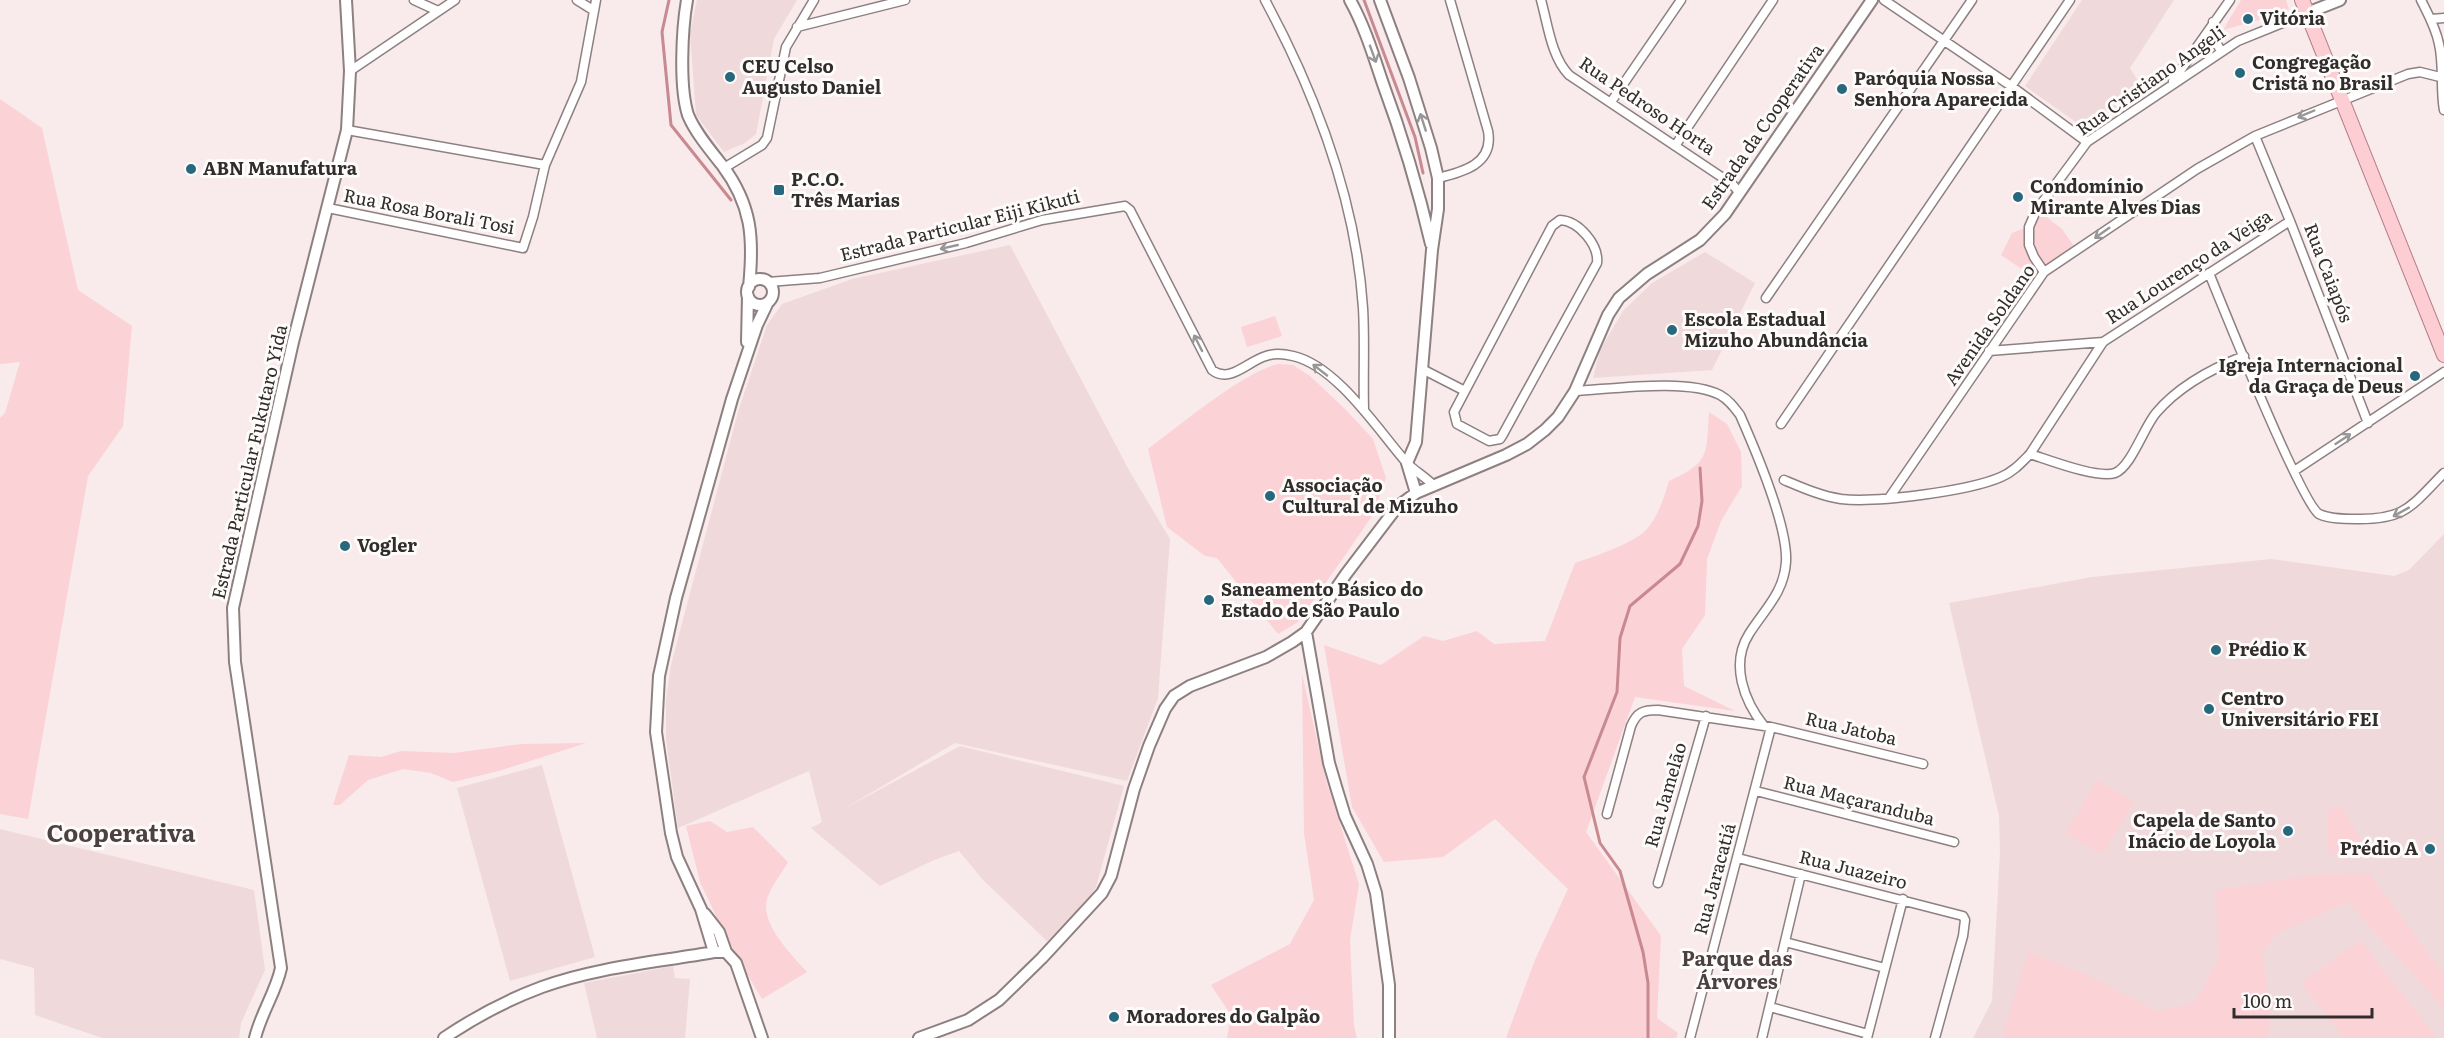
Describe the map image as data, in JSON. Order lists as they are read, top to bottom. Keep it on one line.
{"streets":{"street":["Rua Cristiano Angeli","Rua Pedroso Horta","Estrada da Cooperativa","Rua Rosa Borali Tosi","Estrada Particular Eiji Kikuti","Rua Lourenço da Veiga","Rua Caiapós","Avenida Soldano","Estrada Particular Fukutaro Yida","Rua Jatoba","Rua Jamelão","Rua Maçaranduba","Rua Juazeiro","Rua Jaracatiá"]},"crossings":[["Rua Cristiano Angeli","Avenida Soldano"],["Rua Pedroso Horta","Estrada da Cooperativa"],["Rua Rosa Borali Tosi","Estrada Particular Fukutaro Yida"],["Rua Lourenço da Veiga","Rua Caiapós"],["Rua Lourenço da Veiga","Avenida Soldano"],["Rua Caiapós","Avenida Soldano"],["Rua Jatoba","Rua Jamelão"],["Rua Jatoba","Rua Jaracatiá"],["Rua Maçaranduba","Rua Jaracatiá"],["Rua Juazeiro","Rua Jaracatiá"]],"one_way":["Estrada Particular Eiji Kikuti","Avenida Soldano"],"districts":["Cooperativa","Parque das Árvores"],"places":{"other":["Vitória","Congregação Cristã no Brasil","CEU Celso Augusto Daniel","Paróquia Nossa Senhora Aparecida","ABN Manufatura","Condomínio Mirante Alves Dias","Escola Estadual Mizuho Abundância","Igreja Internacional da Graça de Deus","Associação Cultural de Mizuho","Vogler","Saneamento Básico do Estado de São Paulo","Prédio K","Centro Universitário FEI","Capela de Santo Inácio de Loyola","Prédio A","Moradores do Galpão"],"transit":["P.C.O. Três Marias"]},"scale_bar":"100 m"}
